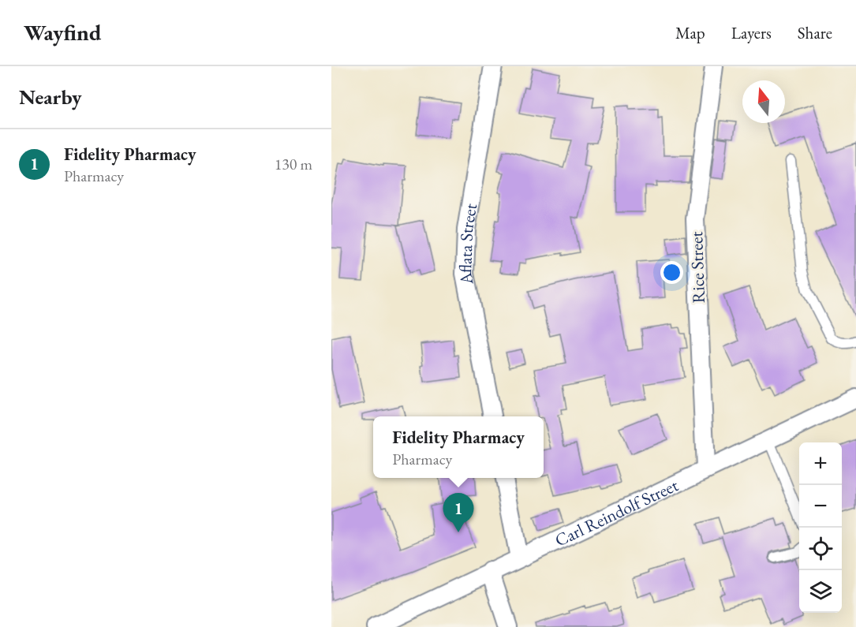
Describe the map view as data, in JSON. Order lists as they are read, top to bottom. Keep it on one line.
{"streets":{"street":["Aflata Street","Rice Street","Carl Reindolf Street"]},"crossings":[["Rice Street","Carl Reindolf Street"]],"north":"top","page":{"header":"Wayfind","nav":["Map","Layers","Share"],"heading":"Nearby","list":[{"mark":"1","name":"Fidelity Pharmacy","note":"Pharmacy","value":"130 m"}],"popup":["Fidelity Pharmacy","Pharmacy"],"map_buttons":["+","−"],"pins":"1"}}
